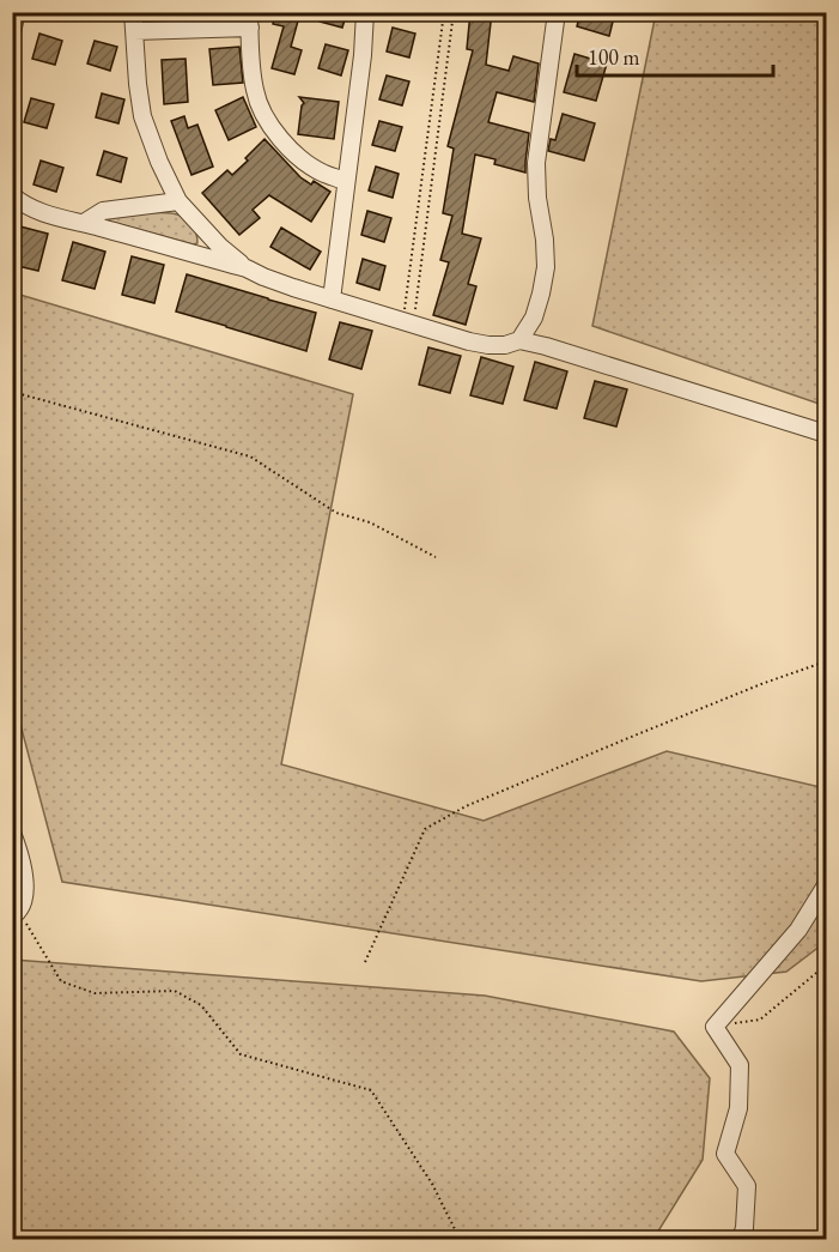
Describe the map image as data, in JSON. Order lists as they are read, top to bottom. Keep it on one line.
{"scale_bar":"100 m"}
